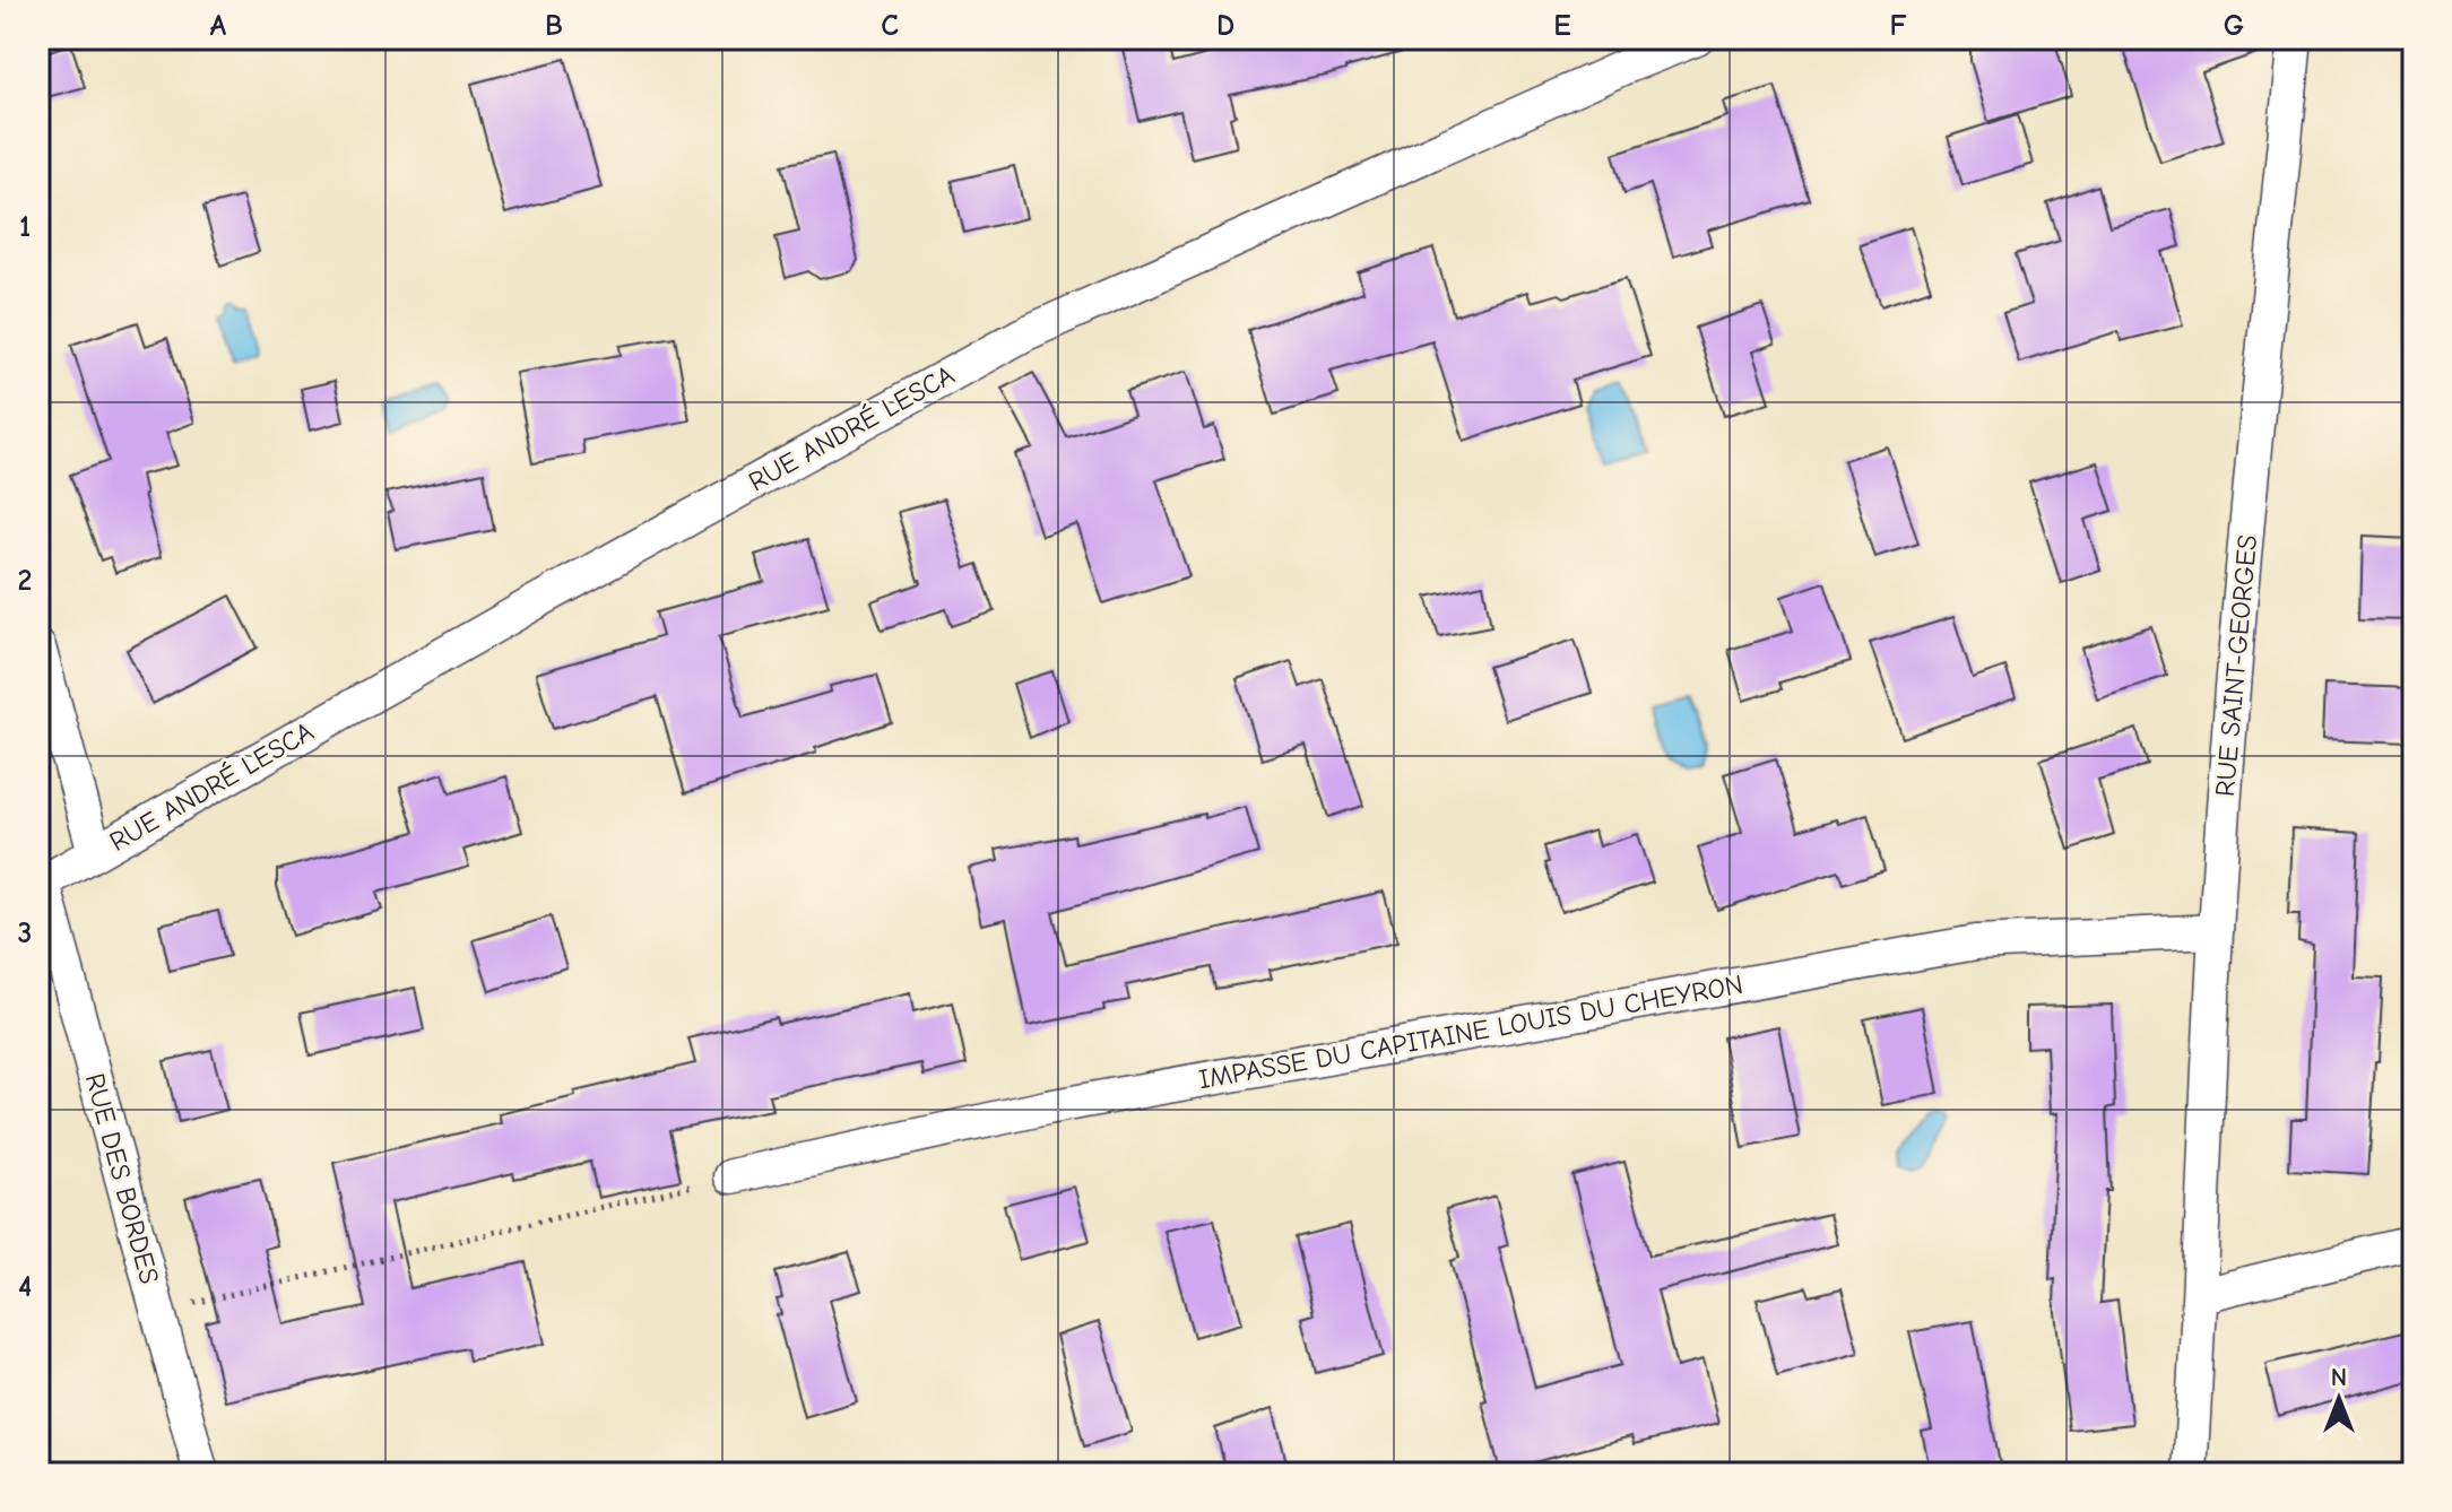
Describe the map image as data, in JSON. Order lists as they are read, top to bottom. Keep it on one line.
{"streets":{"street":["RUE ANDRÉ LESCA","RUE SAINT-GEORGES","IMPASSE DU CAPITAINE LOUIS DU CHEYRON","RUE DES BORDES"]},"crossings":[["RUE ANDRÉ LESCA","RUE DES BORDES"],["RUE SAINT-GEORGES","IMPASSE DU CAPITAINE LOUIS DU CHEYRON"]],"north":"top","grid":{"columns":["A","B","C","D","E","F","G"],"rows":["1","2","3","4"]}}
